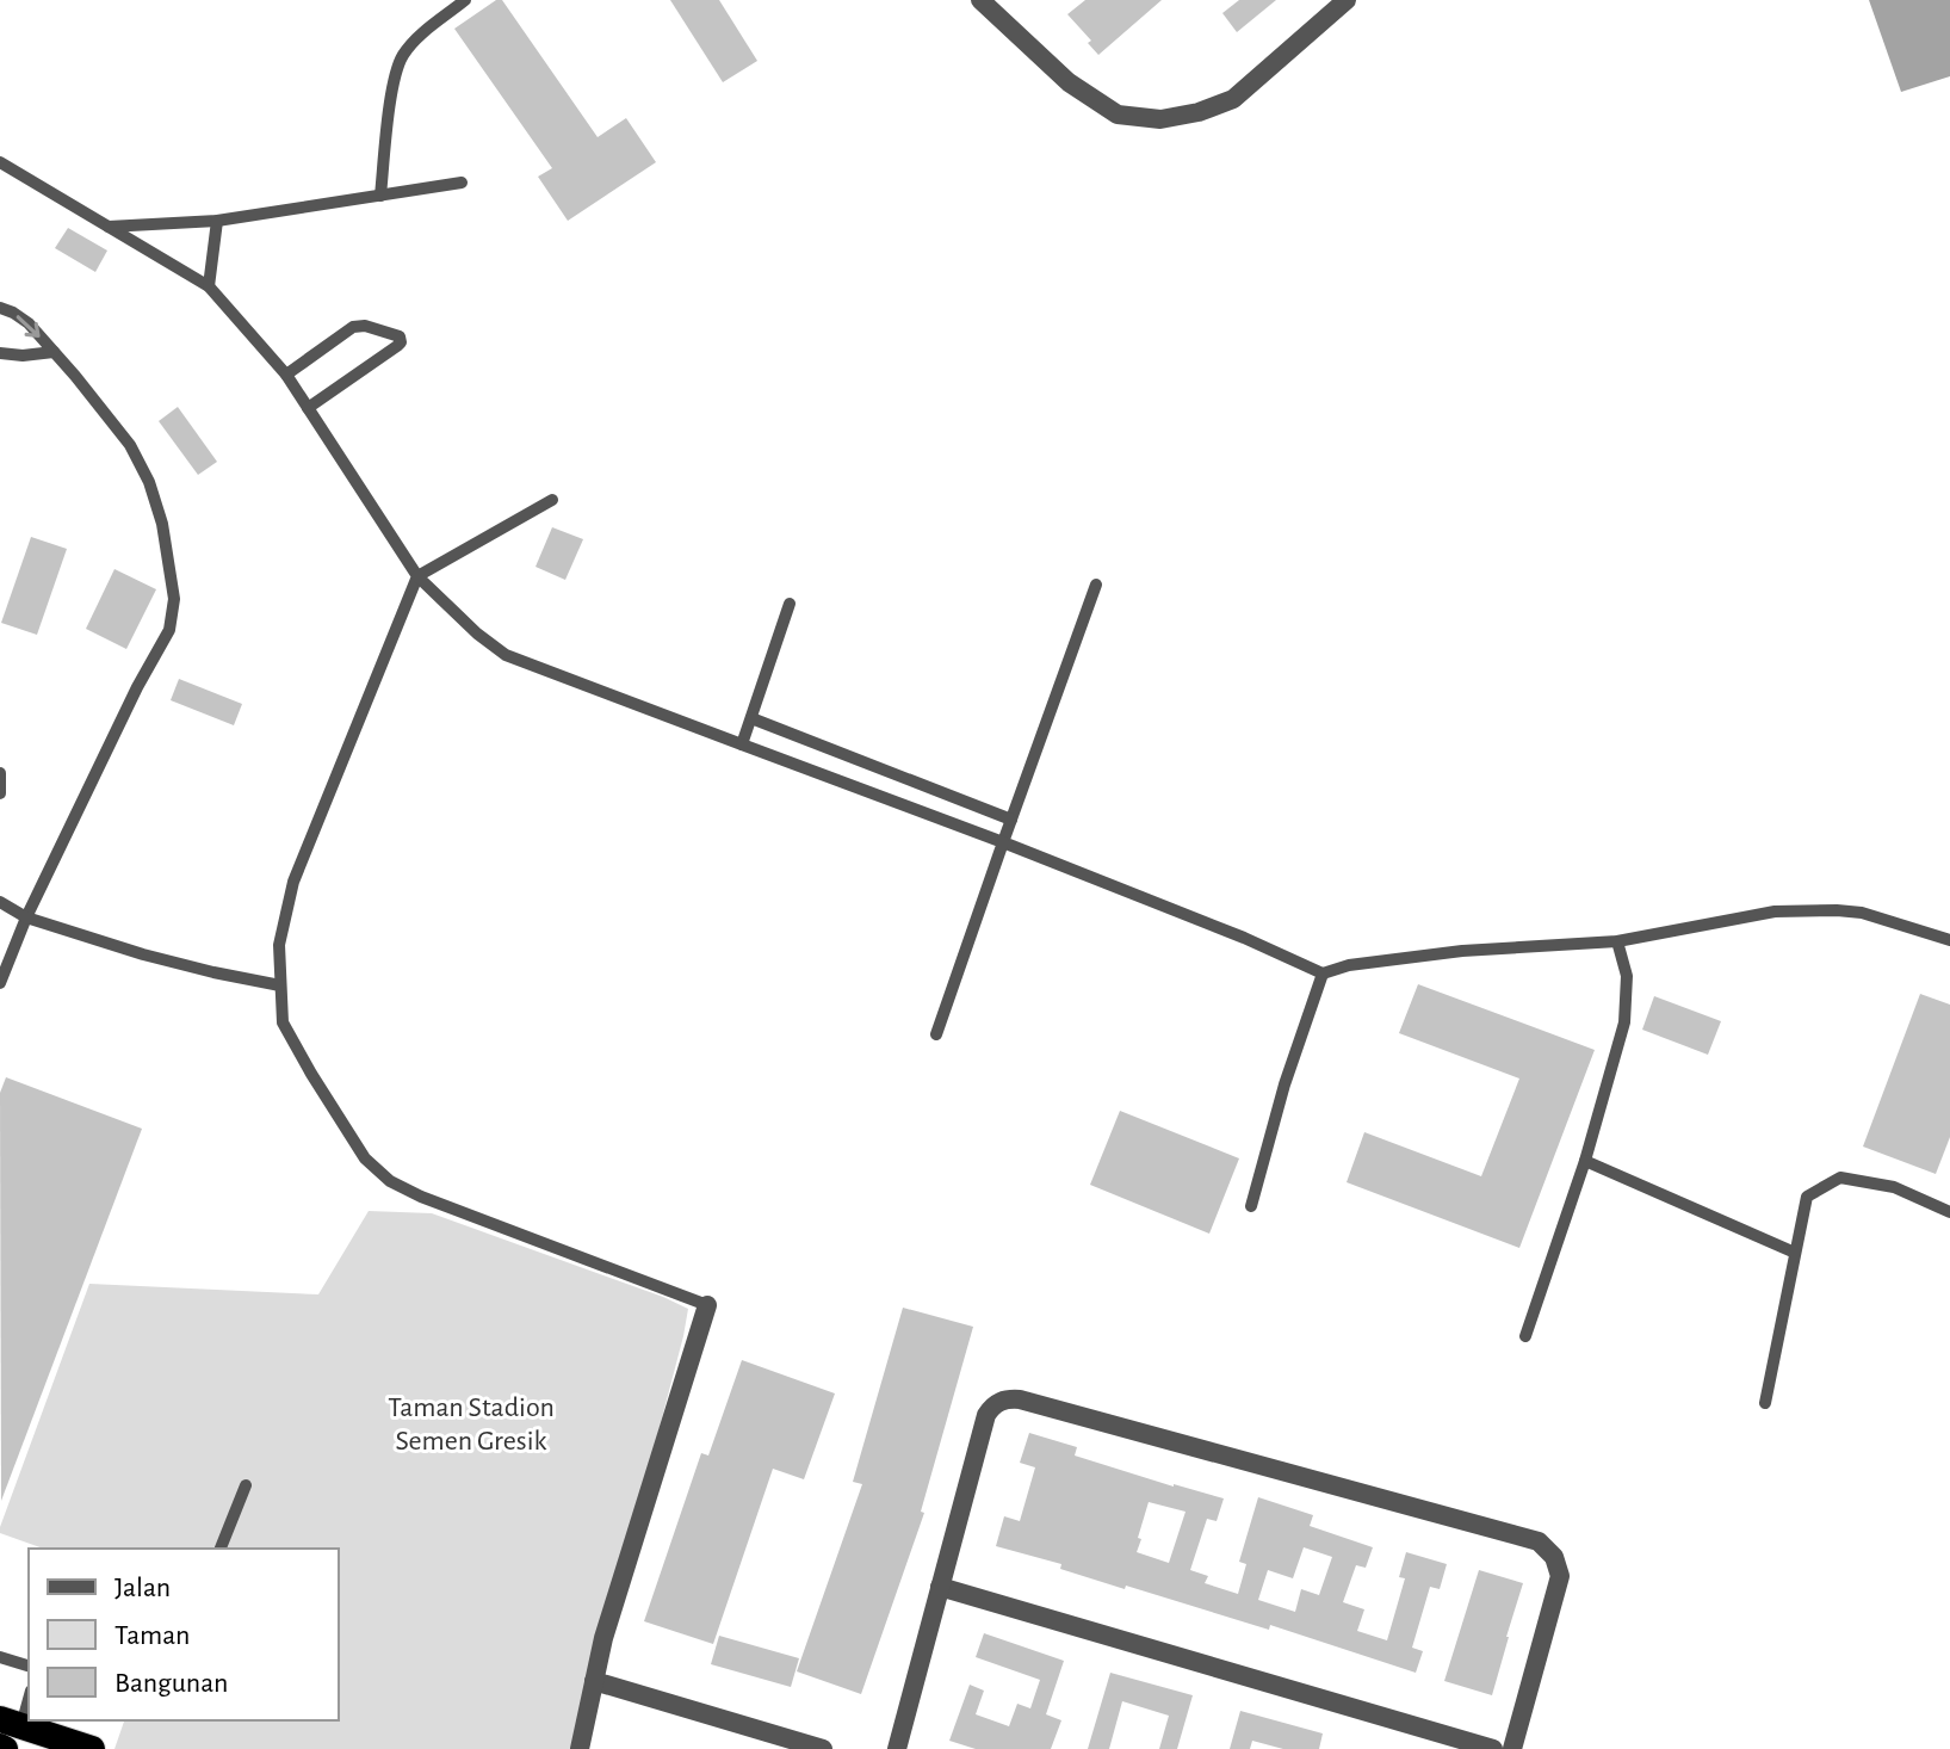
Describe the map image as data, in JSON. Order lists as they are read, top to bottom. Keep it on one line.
{"parks":["Taman Stadion Semen Gresik"],"legend":["Jalan","Taman","Bangunan"]}
